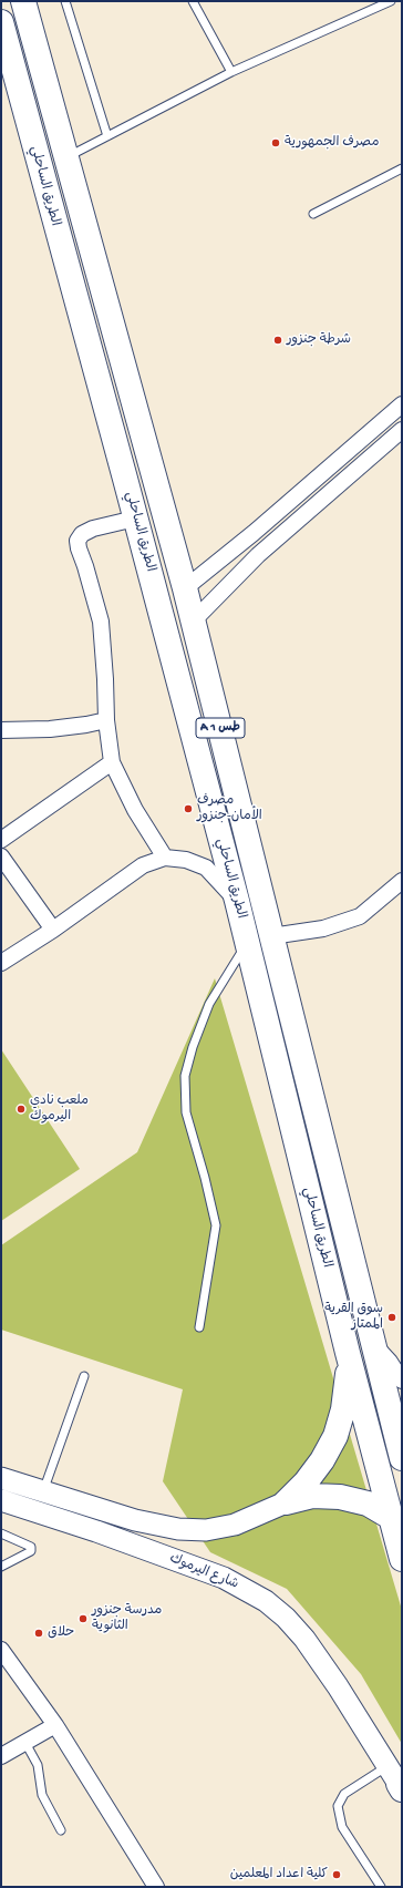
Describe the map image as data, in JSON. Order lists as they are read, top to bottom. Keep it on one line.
{"streets":{"highway":["الطريق الساحلي","A 1 طس"],"main road":["شارع اليرموك"]},"places":["مصرف الجمهورية","شرطة جنزور","مصرف الأمان-جنزور","ملعب نادي اليرموك","سوق القرية الممتاز","مدرسة جنزور الثانوية","حلاق","كلية اعداد المعلمين"]}
